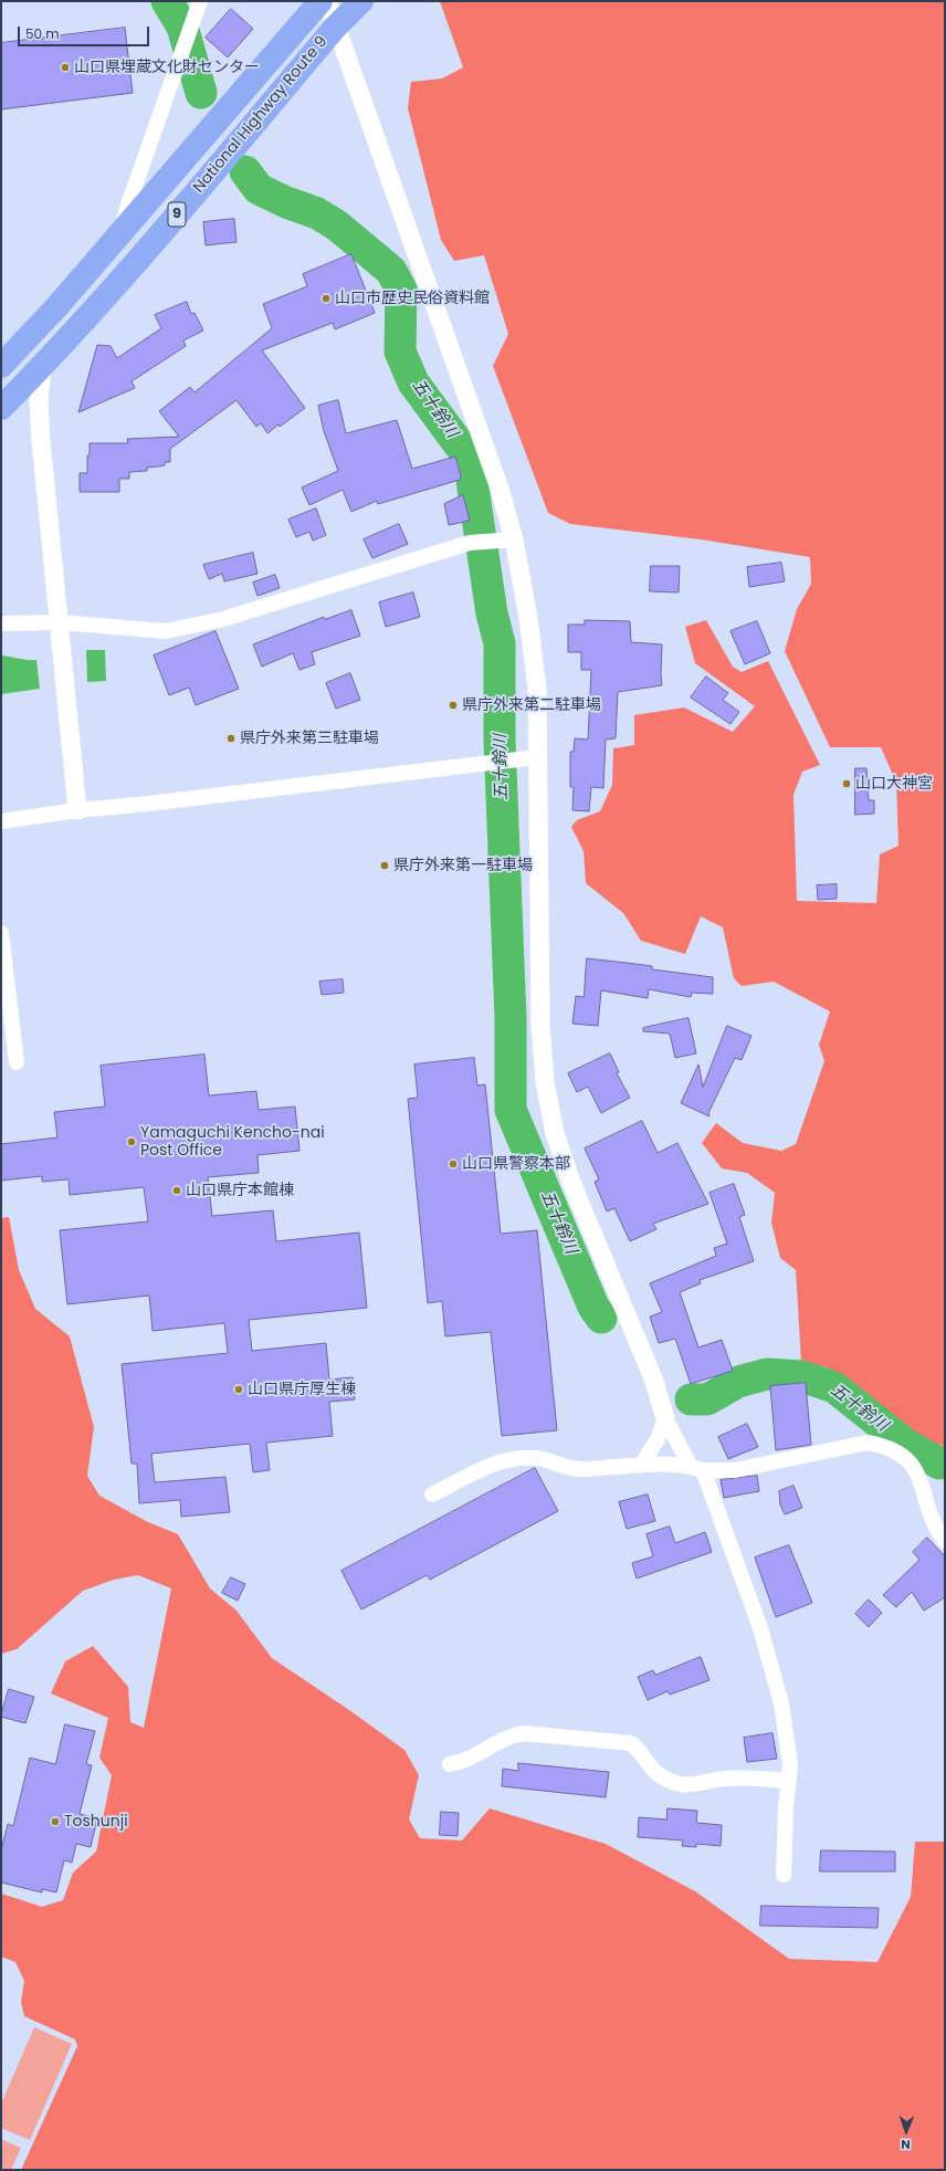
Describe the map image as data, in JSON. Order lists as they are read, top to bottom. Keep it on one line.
{"streets":{"highway":["National Highway Route 9","9"]},"water":["五十鈴川"],"places":["山口県埋蔵文化財センター","山口市歴史民俗資料館","県庁外来第二駐車場","県庁外来第三駐車場","山口大神宮","県庁外来第一駐車場","Yamaguchi Kencho-nai Post Office","山口県警察本部","山口県庁本館棟","山口県庁厚生棟","Toshunji"],"scale_bar":"50 m","north":"bottom"}
